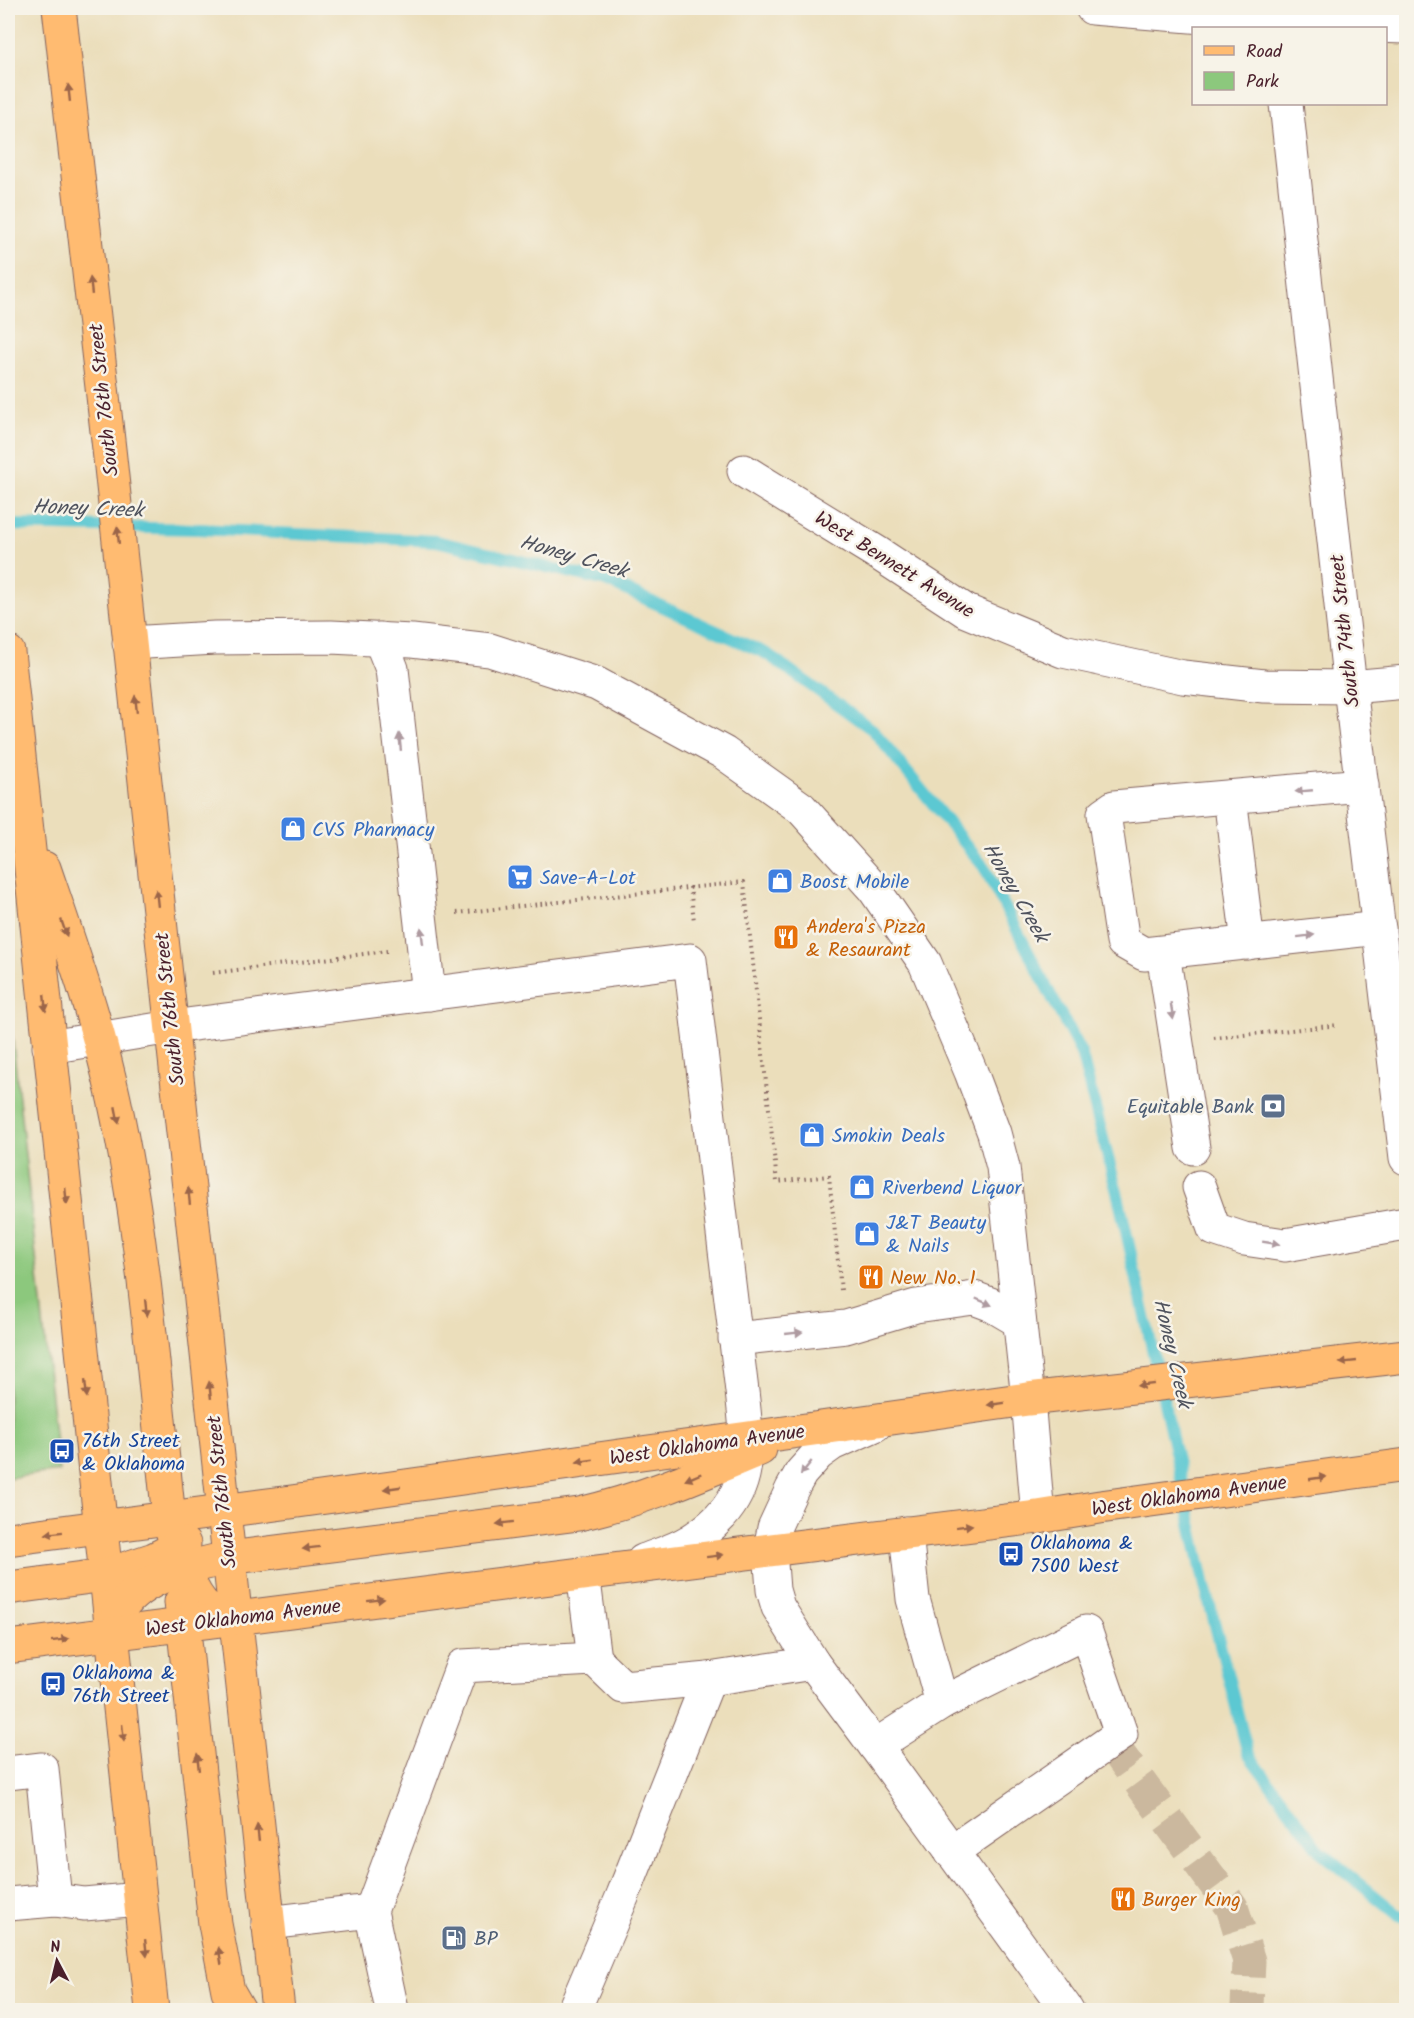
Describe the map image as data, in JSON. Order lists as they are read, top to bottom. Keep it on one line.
{"streets":{"main road":["South 76th Street","West Oklahoma Avenue"],"street":["West Bennett Avenue","South 74th Street"]},"crossings":[["South 76th Street","West Oklahoma Avenue"],["West Bennett Avenue","South 74th Street"]],"water":["Honey Creek"],"places":{"shop":["CVS Pharmacy","Boost Mobile","Smokin Deals","Riverbend Liquor","J&T Beauty & Nails"],"supermarket":["Save-A-Lot"],"restaurant":["Andera's Pizza & Resaurant","New No. 1","Burger King"],"bank":["Equitable Bank"],"bus stop":["76th Street & Oklahoma","Oklahoma & 7500 West","Oklahoma & 76th Street"],"fuel station":["BP"]},"legend":["Road","Park"],"north":"top"}
